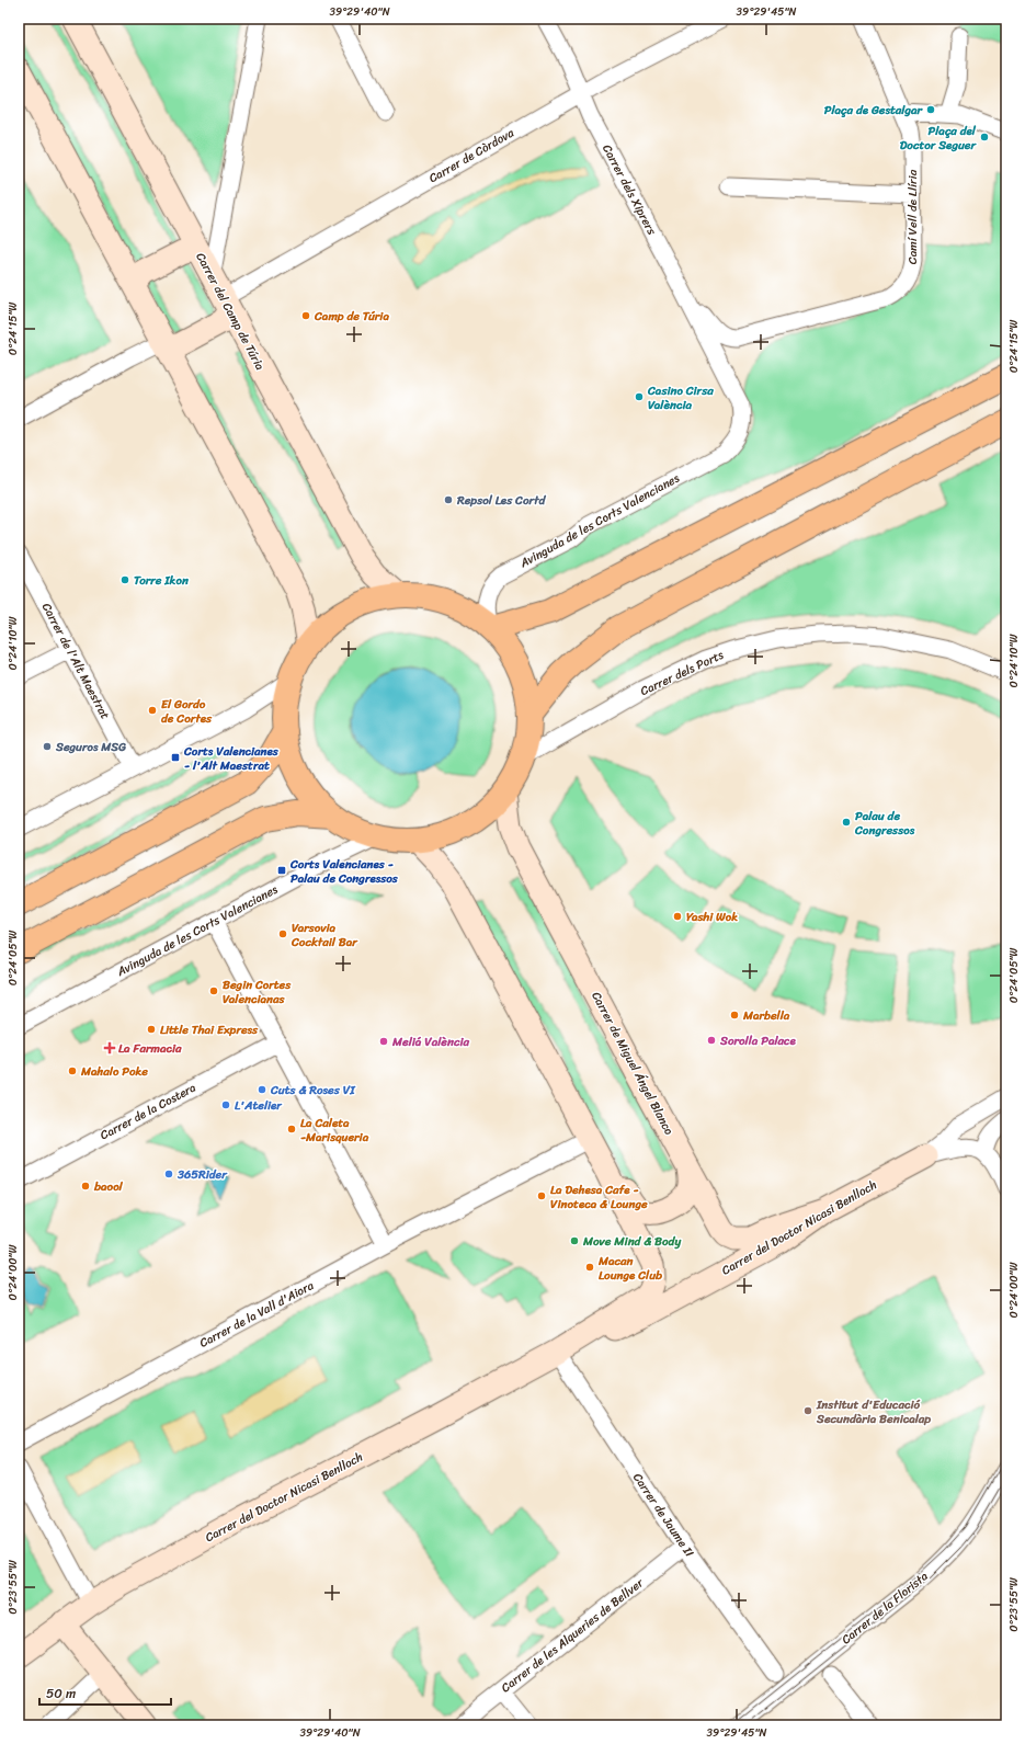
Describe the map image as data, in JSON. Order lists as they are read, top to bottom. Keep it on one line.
{"streets":{"street":["Carrer de Còrdova","Carrer dels Xiprers","Camí Vell de Llíria","Carrer del Camp de Túria","Avinguda de les Corts Valencianes","Carrer de l'Alt Maestrat","Carrer dels Ports","Carrer de Miguel Ángel Blanco","Carrer de la Costera","Carrer del Doctor Nicasi Benlloch","Carrer de la Vall d'Aiora","Carrer de Jaume II","Carrer de la Florista","Carrer de les Alqueries de Bellver"]},"crossings":[["Carrer de Còrdova","Carrer dels Xiprers"],["Carrer de Còrdova","Carrer del Camp de Túria"],["Carrer dels Xiprers","Camí Vell de Llíria"],["Carrer dels Xiprers","Avinguda de les Corts Valencianes"],["Carrer de Miguel Ángel Blanco","Carrer del Doctor Nicasi Benlloch"],["Carrer del Doctor Nicasi Benlloch","Carrer de Jaume II"],["Carrer de Jaume II","Carrer de les Alqueries de Bellver"]],"places":{"other":["Plaça de Gestalgar","Plaça del Doctor Seguer","Camp de Túria","Casino Cirsa València","Repsol Les Cortd","Torre Ikon","El Gordo de Cortes","Seguros MSG","Palau de Congressos","Yashi Wok","Varsovia Cocktail Bar","Begin Cortes Valencianas","Marbella","Little Thai Express","Sorolla Palace","Meliá València","Mahalo Poke","Cuts & Roses VI","L'Atelier","La Caleta -Marisqueria","365Rider","baool","La Dehesa Cafe - Vinoteca & Lounge","Move Mind & Body","Macan Lounge Club","Institut d'Educació Secundària Benicalap"],"transit":["Corts Valencianes - l'Alt Maestrat","Corts Valencianes - Palau de Congressos"],"health":["La Farmacia"]},"scale_bar":"50 m","coordinates":["39°29'40\"N","39°29'45\"N","0°24'15\"W","0°24'10\"W","0°24'05\"W","0°24'00\"W","0°23'55\"W"]}
